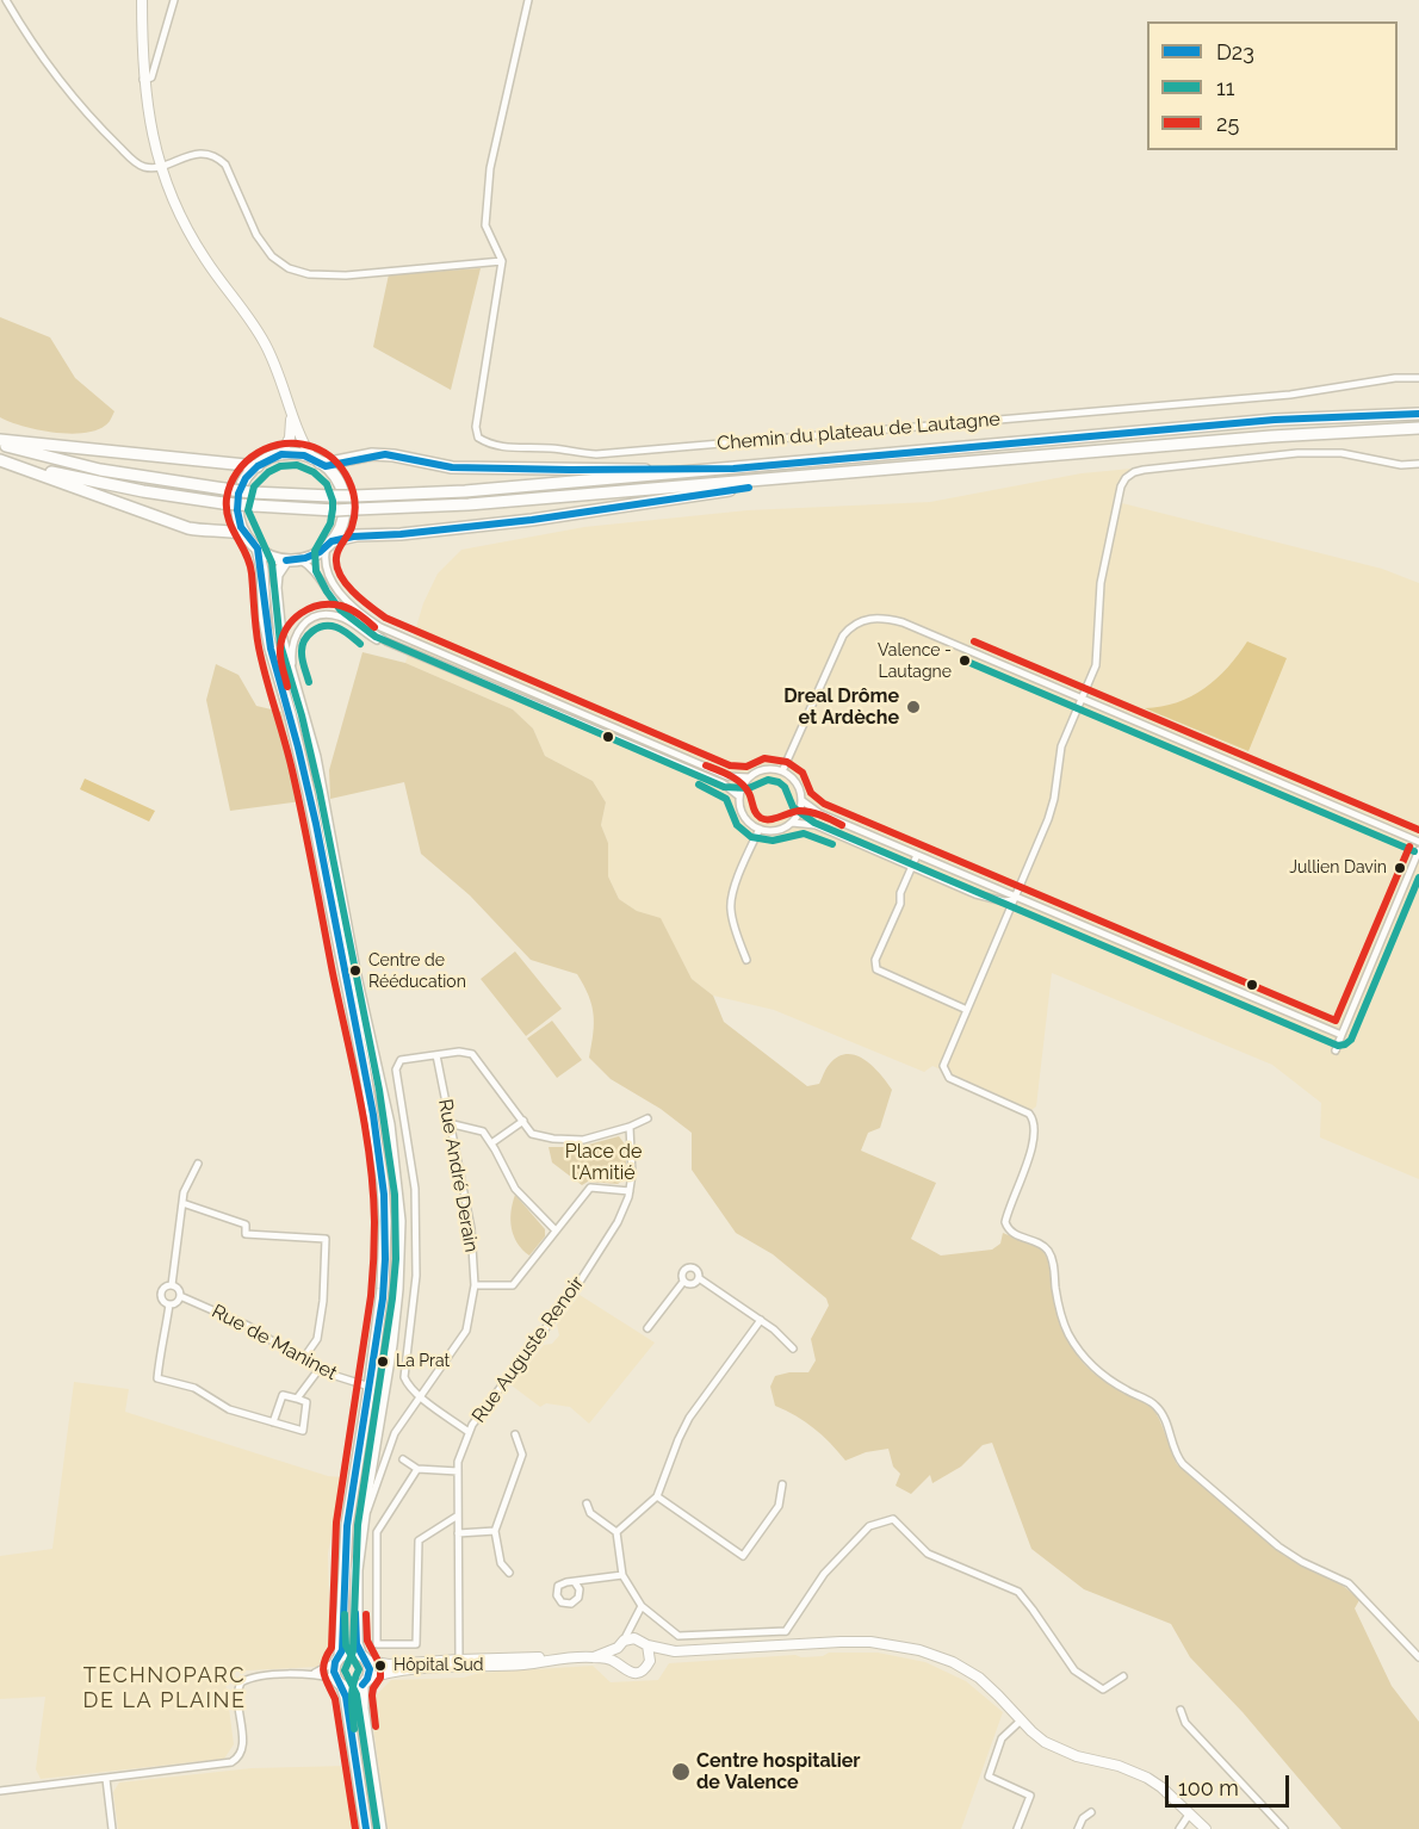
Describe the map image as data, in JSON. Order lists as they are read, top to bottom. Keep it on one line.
{"streets":{"street":["Chemin du plateau de Lautagne","Rue André Derain","Rue de Maninet","Rue Auguste Renoir"]},"districts":["TECHNOPARC DE LA PLAINE"],"parks":["Place de l'Amitié"],"places":["Valence - Lautagne","Dreal Drôme et Ardèche","Jullien Davin","Centre de Rééducation","La Prat","Hôpital Sud","Centre hospitalier de Valence"],"lines":["transit line D23","transit line 25","transit line 11"],"legend":["D23","11","25"],"scale_bar":"100 m"}
